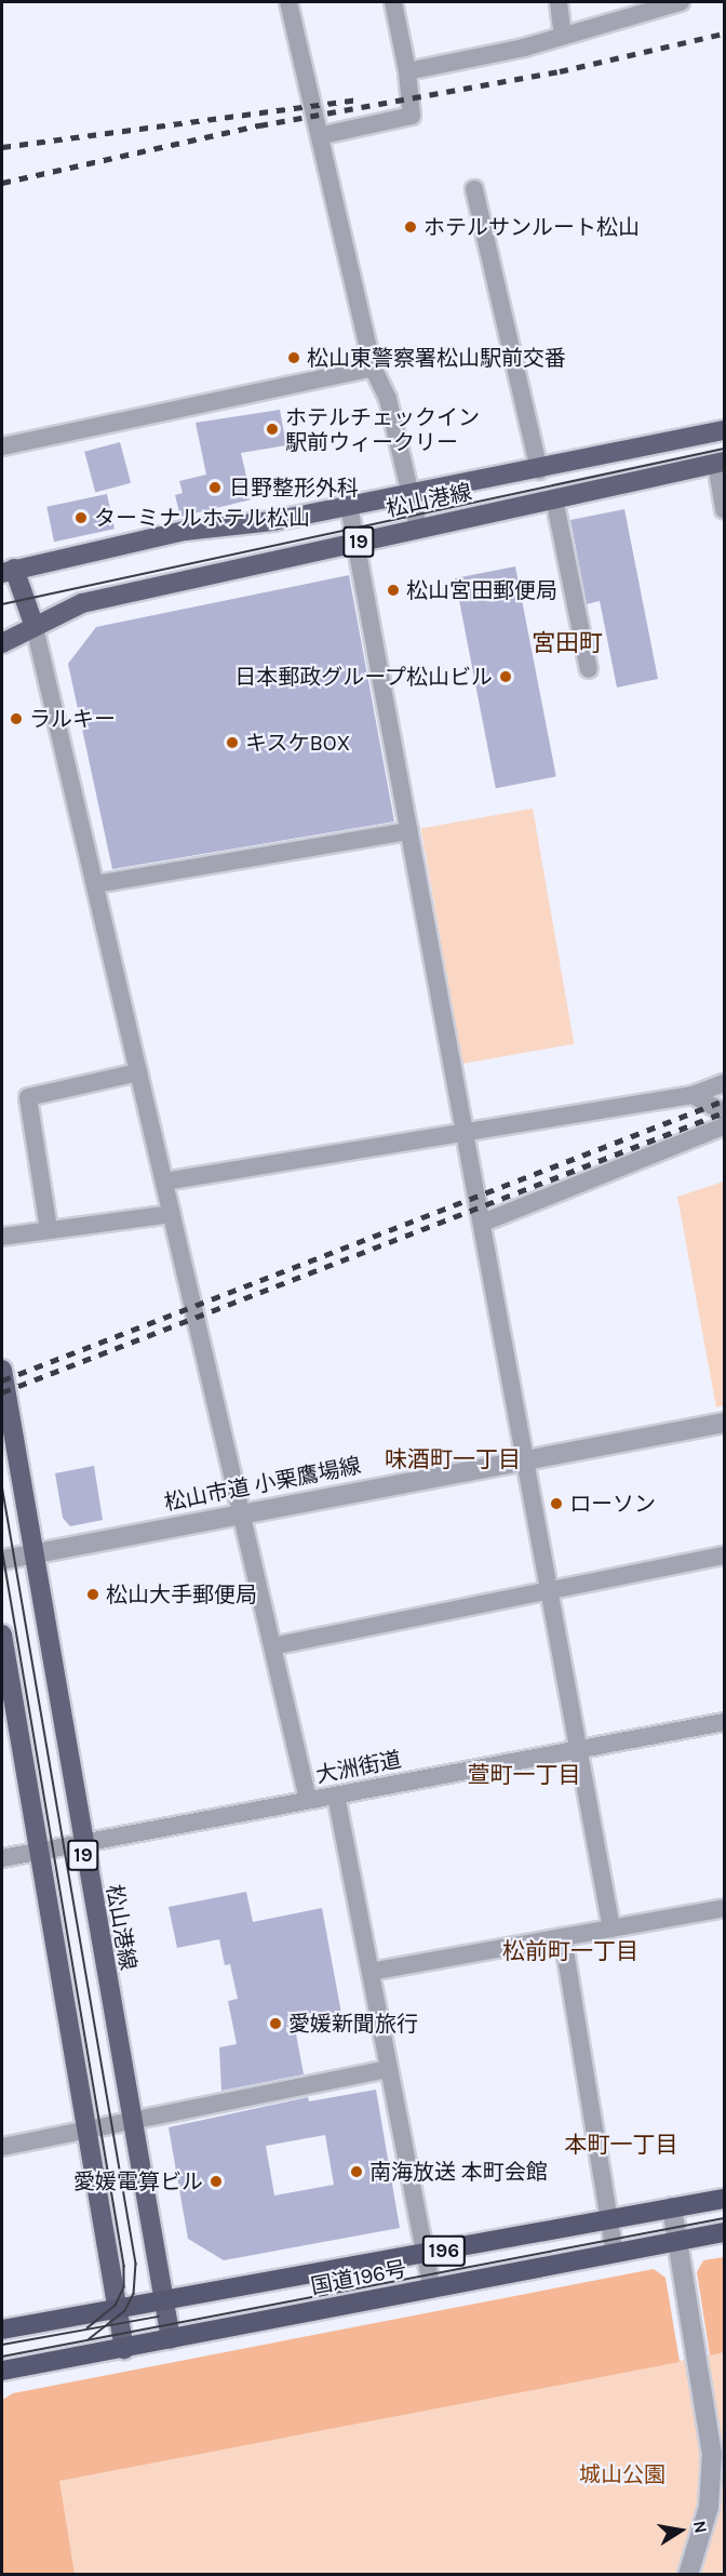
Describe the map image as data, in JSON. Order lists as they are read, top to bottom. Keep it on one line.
{"streets":{"highway":["196","国道196号"],"main road":["松山港線","19"],"street":["松山市道 小栗鷹場線","大洲街道"]},"crossings":[["松山港線","19"],["松山港線","松山市道 小栗鷹場線"],["松山港線","大洲街道"],["松山港線","国道196号"],["19","大洲街道"],["19","国道196号"]],"districts":["宮田町","味酒町一丁目","萱町一丁目","松前町一丁目","本町一丁目"],"parks":["城山公園"],"places":["ホテルサンルート松山","松山東警察署松山駅前交番","ホテルチェックイン 駅前ウィークリー","日野整形外科","ターミナルホテル松山","松山宮田郵便局","日本郵政グループ松山ビル","ラルキー","キスケBOX","ローソン","松山大手郵便局","愛媛新聞旅行","南海放送 本町会館","愛媛電算ビル"],"north":"right"}
